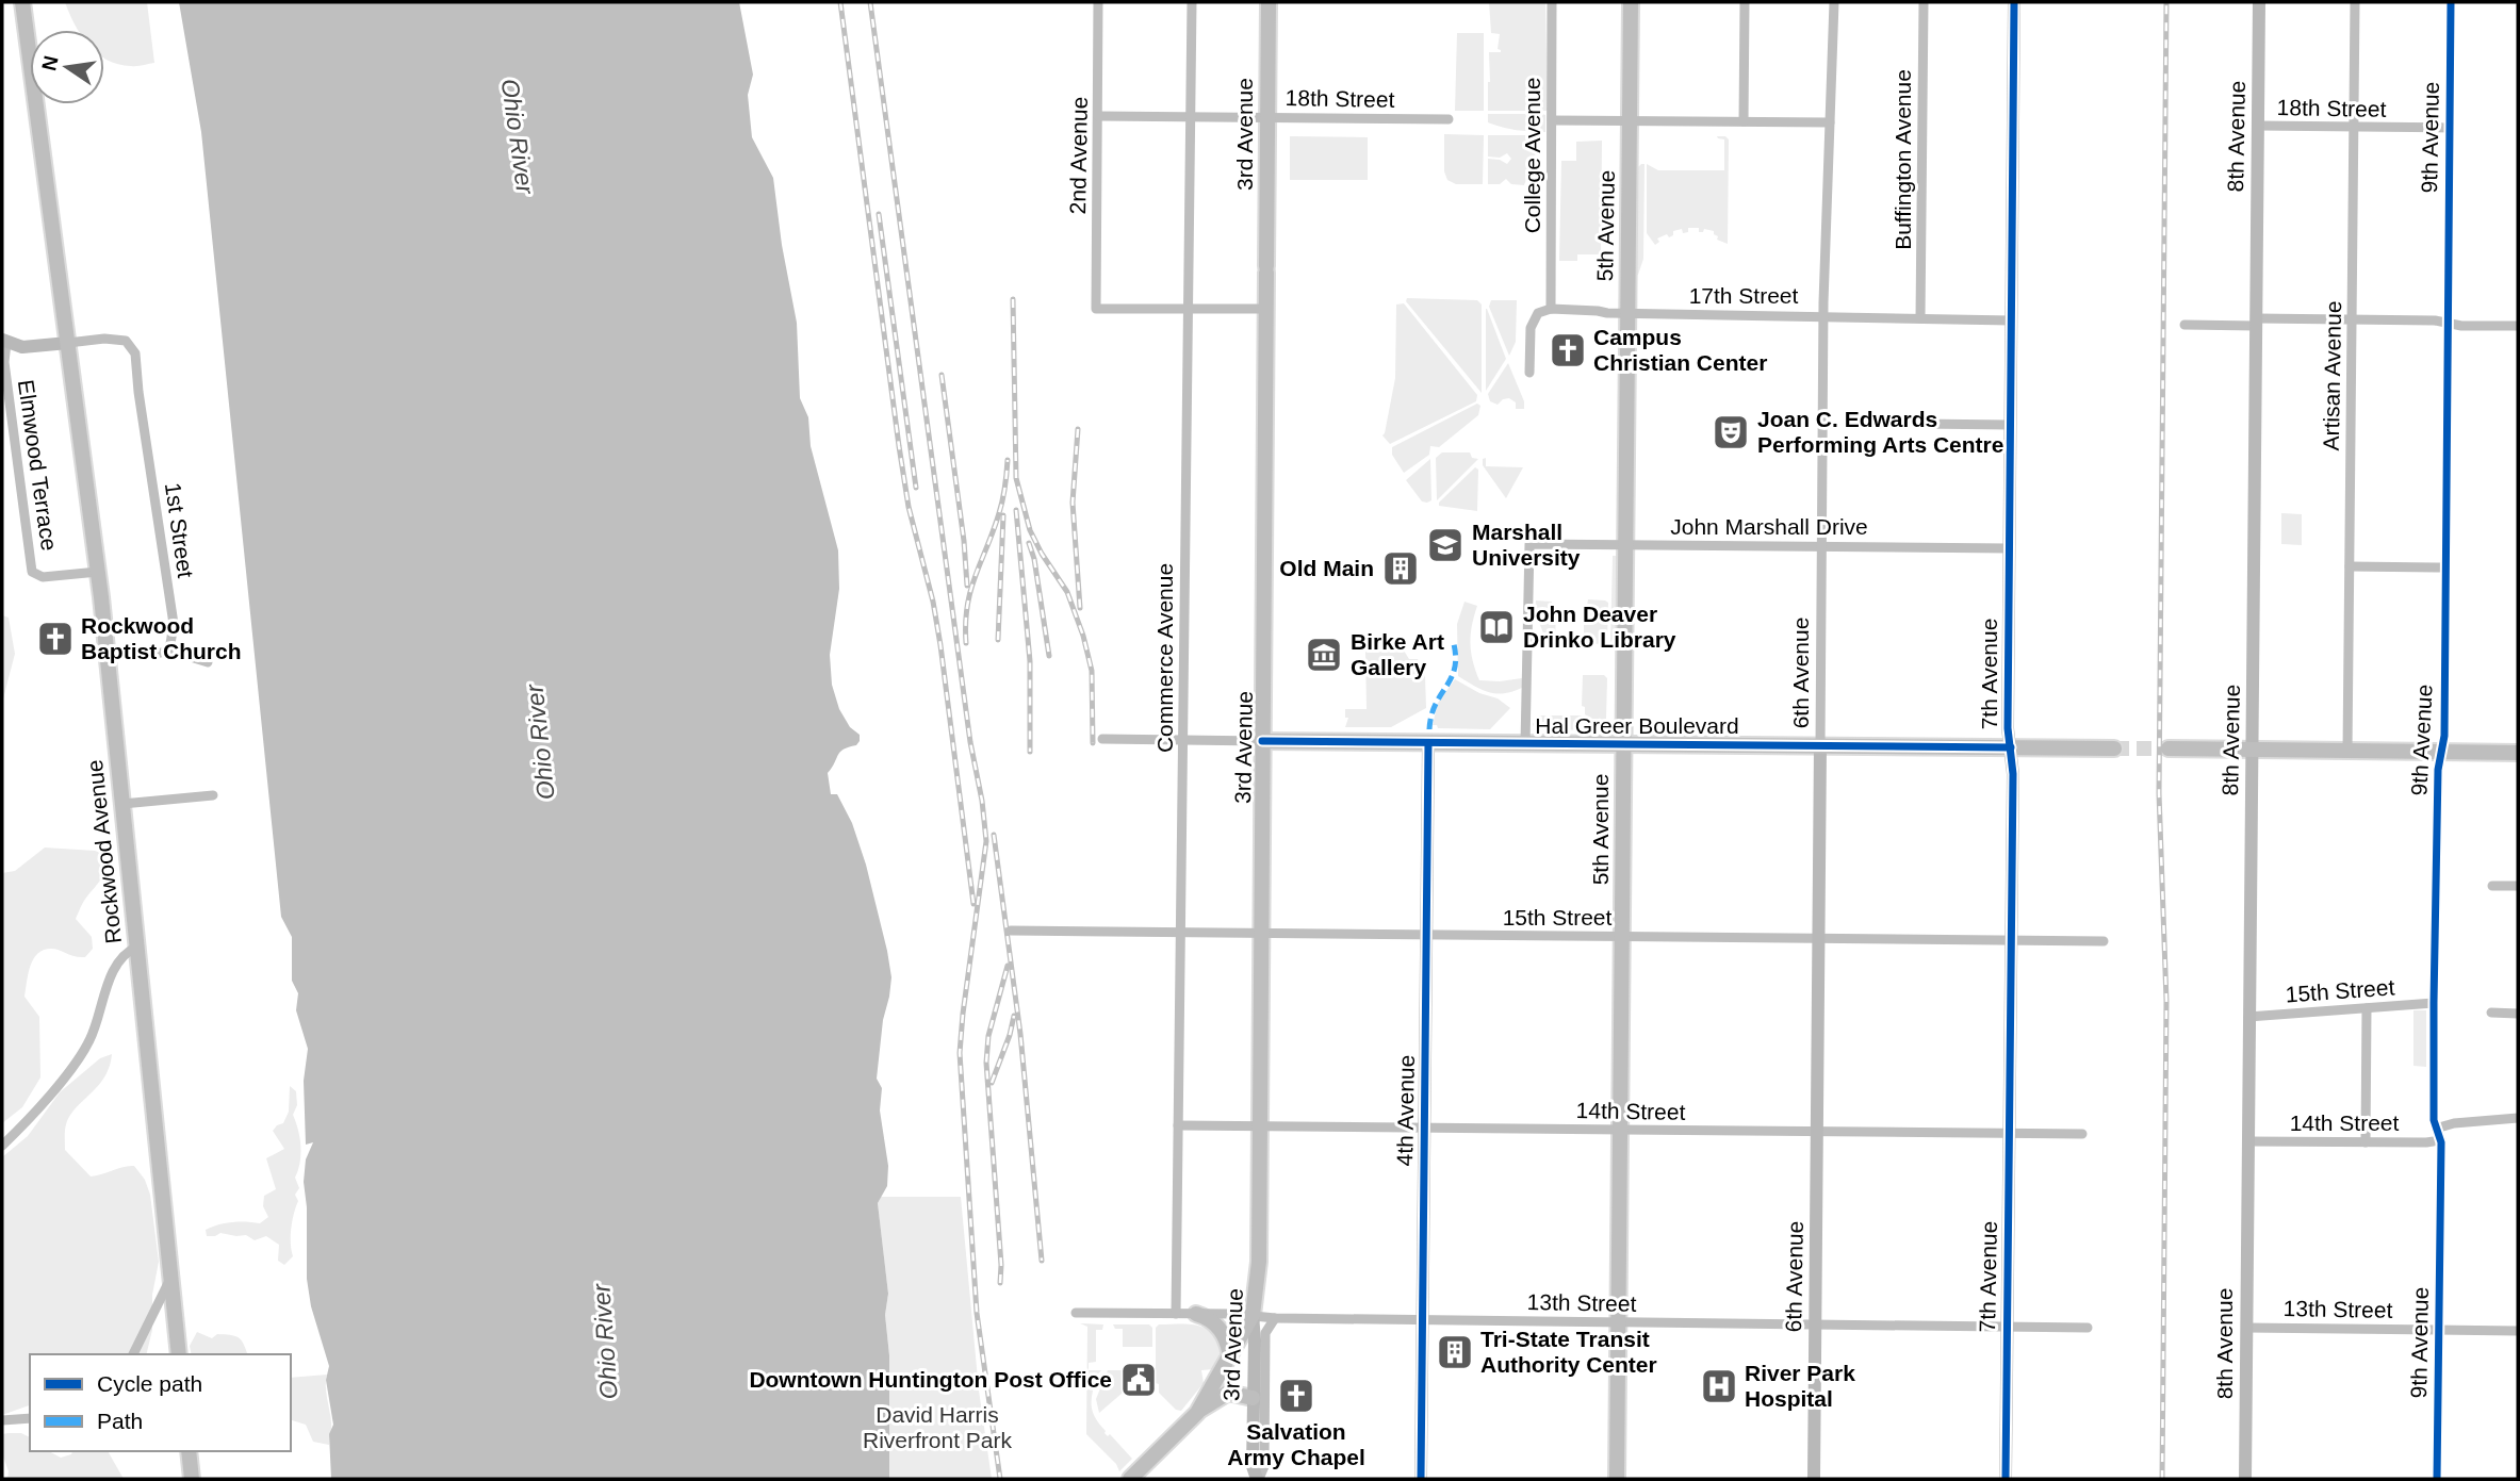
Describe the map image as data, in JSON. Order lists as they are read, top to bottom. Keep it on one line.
{"streets":{"main road":["3rd Avenue","5th Avenue","Hal Greer Boulevard","Rockwood Avenue"],"street":["18th Street","8th Avenue","9th Avenue","2nd Avenue","College Avenue","Buffington Avenue","17th Street","Artisan Avenue","Elmwood Terrace","John Marshall Drive","1st Street","Commerce Avenue","6th Avenue","7th Avenue","15th Street","4th Avenue","14th Street","13th Street"]},"crossings":[["18th Street","3rd Avenue"],["18th Street","8th Avenue"],["18th Street","9th Avenue"],["18th Street","2nd Avenue"],["18th Street","Artisan Avenue"],["18th Street","Commerce Avenue"],["3rd Avenue","Hal Greer Boulevard"],["3rd Avenue","15th Street"],["3rd Avenue","14th Street"],["3rd Avenue","13th Street"],["8th Avenue","15th Street"],["8th Avenue","14th Street"],["8th Avenue","13th Street"],["9th Avenue","15th Street"],["9th Avenue","14th Street"],["9th Avenue","13th Street"],["2nd Avenue","Commerce Avenue"],["College Avenue","17th Street"],["Buffington Avenue","17th Street"],["5th Avenue","17th Street"],["5th Avenue","John Marshall Drive"],["5th Avenue","Hal Greer Boulevard"],["5th Avenue","15th Street"],["5th Avenue","14th Street"],["5th Avenue","13th Street"],["17th Street","6th Avenue"],["17th Street","7th Avenue"],["Elmwood Terrace","Rockwood Avenue"],["John Marshall Drive","6th Avenue"],["John Marshall Drive","7th Avenue"],["John Marshall Drive","Hal Greer Boulevard"],["1st Street","Rockwood Avenue"],["Commerce Avenue","Hal Greer Boulevard"],["Commerce Avenue","15th Street"],["Commerce Avenue","14th Street"],["Commerce Avenue","13th Street"],["6th Avenue","Hal Greer Boulevard"],["6th Avenue","15th Street"],["6th Avenue","14th Street"],["6th Avenue","13th Street"],["7th Avenue","Hal Greer Boulevard"],["7th Avenue","15th Street"],["7th Avenue","14th Street"],["7th Avenue","13th Street"],["Hal Greer Boulevard","4th Avenue"],["15th Street","4th Avenue"],["4th Avenue","14th Street"],["4th Avenue","13th Street"]],"water":["Ohio River"],"parks":["David Harris Riverfront Park"],"places":{"church":["Campus Christian Center","Rockwood Baptist Church","Salvation Army Chapel"],"theatre":["Joan C. Edwards Performing Arts Centre"],"school or university":["Marshall University"],"building":["Old Main","Tri-State Transit Authority Center"],"library":["John Deaver Drinko Library"],"museum":["Birke Art Gallery"],"public building":["Downtown Huntington Post Office"],"hospital":["River Park Hospital"]},"legend":["Cycle path","Path"],"north":"left"}
